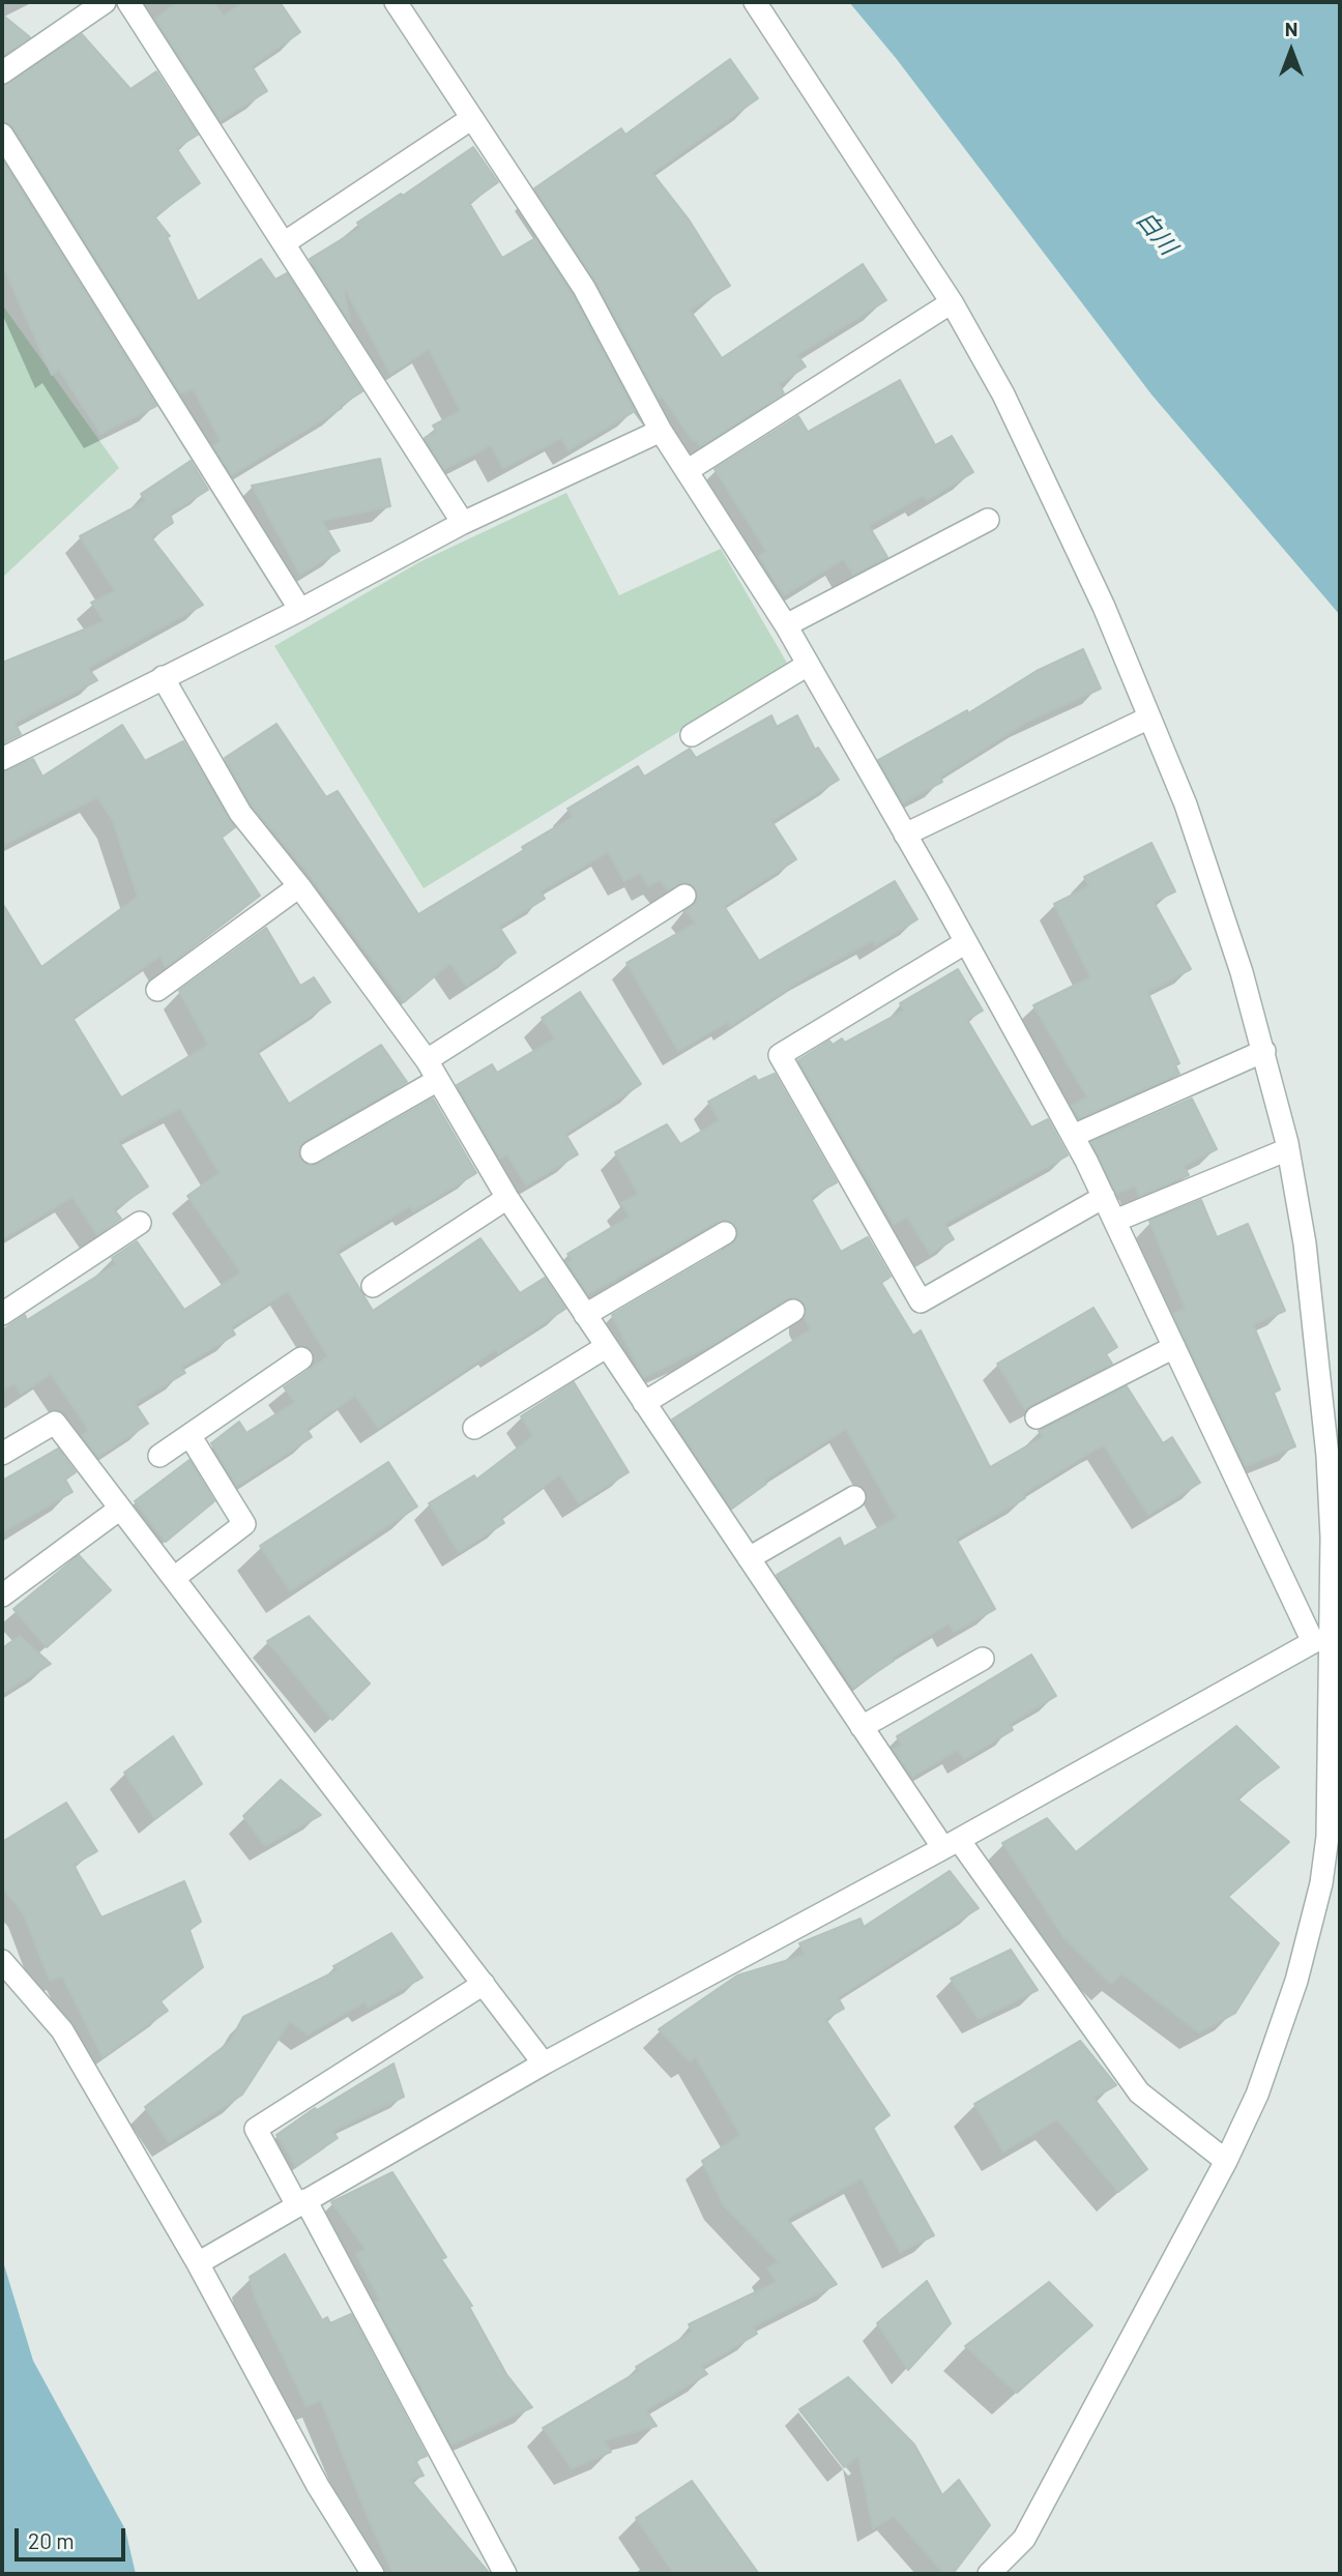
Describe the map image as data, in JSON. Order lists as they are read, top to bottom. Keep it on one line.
{"water":["白川"],"scale_bar":"20 m","north":"top"}
